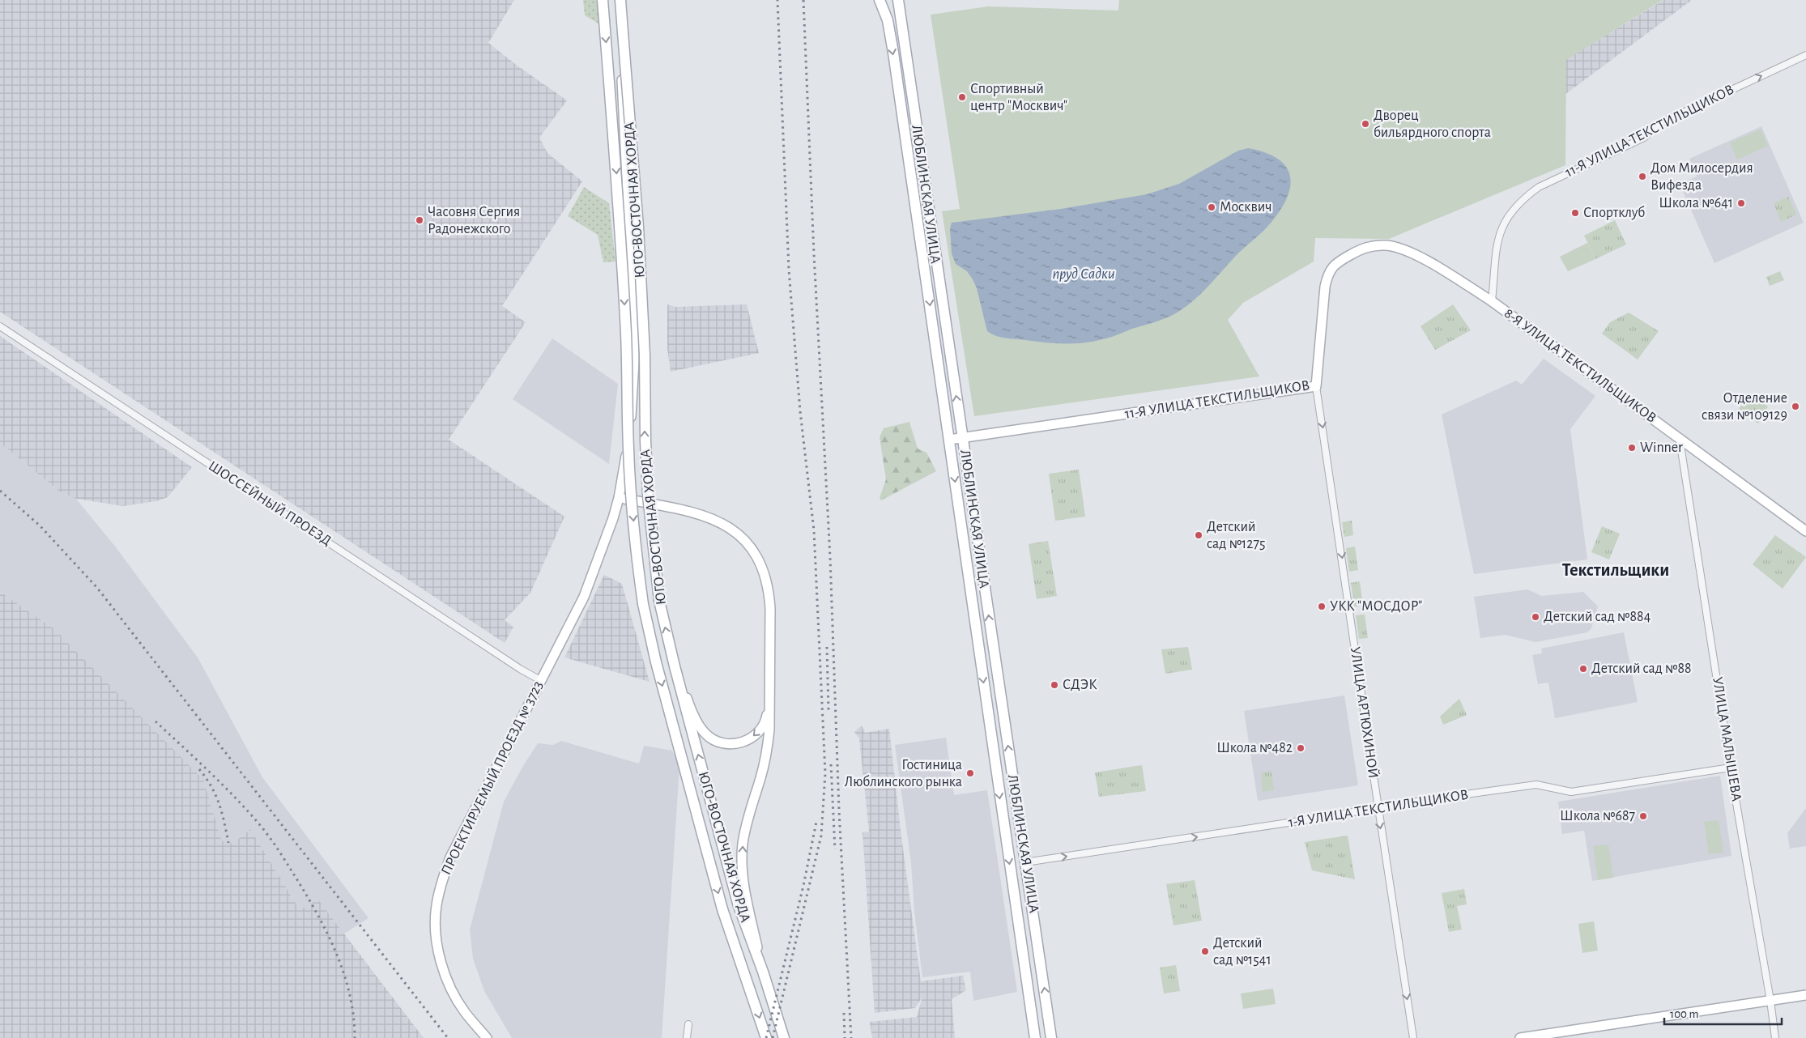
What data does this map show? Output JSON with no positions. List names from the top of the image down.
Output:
{
  "streets": {
    "main road": [
      "11-Я УЛИЦА ТЕКСТИЛЬЩИКОВ",
      "ЛЮБЛИНСКАЯ УЛИЦА",
      "ЮГО-ВОСТОЧНАЯ ХОРДА",
      "8-Я УЛИЦА ТЕКСТИЛЬЩИКОВ",
      "ПРОЕКТИРУЕМЫЙ ПРОЕЗД № 3723"
    ],
    "street": [
      "ШОССЕЙНЫЙ ПРОЕЗД",
      "УЛИЦА АРТЮХИНОЙ",
      "УЛИЦА МАЛЫШЕВА",
      "1-Я УЛИЦА ТЕКСТИЛЬЩИКОВ"
    ]
  },
  "crossings": [
    ["11-Я УЛИЦА ТЕКСТИЛЬЩИКОВ", "ЛЮБЛИНСКАЯ УЛИЦА"],
    ["11-Я УЛИЦА ТЕКСТИЛЬЩИКОВ", "8-Я УЛИЦА ТЕКСТИЛЬЩИКОВ"],
    ["11-Я УЛИЦА ТЕКСТИЛЬЩИКОВ", "УЛИЦА АРТЮХИНОЙ"],
    ["ЛЮБЛИНСКАЯ УЛИЦА", "1-Я УЛИЦА ТЕКСТИЛЬЩИКОВ"],
    ["8-Я УЛИЦА ТЕКСТИЛЬЩИКОВ", "УЛИЦА МАЛЫШЕВА"],
    ["ШОССЕЙНЫЙ ПРОЕЗД", "ПРОЕКТИРУЕМЫЙ ПРОЕЗД № 3723"],
    ["УЛИЦА АРТЮХИНОЙ", "1-Я УЛИЦА ТЕКСТИЛЬЩИКОВ"],
    ["УЛИЦА МАЛЫШЕВА", "1-Я УЛИЦА ТЕКСТИЛЬЩИКОВ"]
  ],
  "one_way": ["11-Я УЛИЦА ТЕКСТИЛЬЩИКОВ", "УЛИЦА АРТЮХИНОЙ", "1-Я УЛИЦА ТЕКСТИЛЬЩИКОВ"],
  "districts": ["Текстильщики"],
  "water": ["пруд Садки"],
  "places": [
    "Спортивный центр \"Москвич\"",
    "Дворец бильярдного спорта",
    "Дом Милосердия Вифезда",
    "Школа №641",
    "Москвич",
    "Спортклуб",
    "Часовня Сергия Радонежского",
    "Отделение связи №109129",
    "Winner",
    "Детский сад №1275",
    "УКК \"МОСДОР\"",
    "Детский сад №884",
    "Детский сад №88",
    "СДЭК",
    "Школа №482",
    "Гостиница Люблинского рынка",
    "Школа №687",
    "Детский сад №1541"
  ],
  "scale_bar": "100 m"
}
